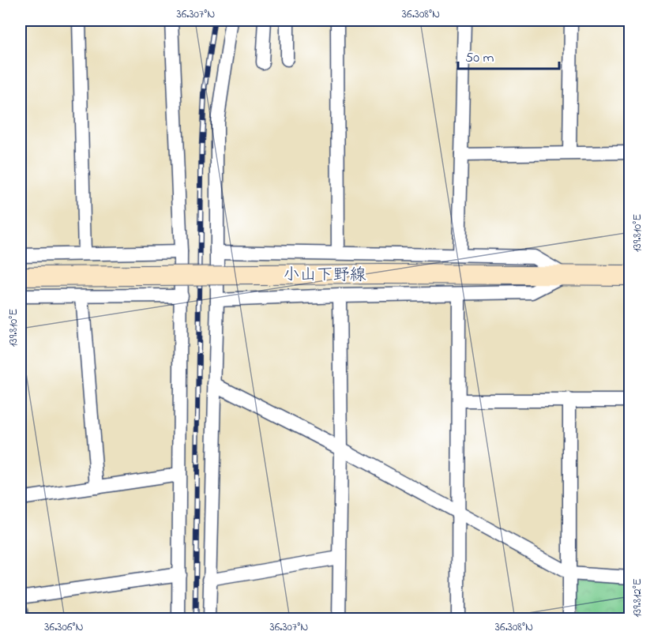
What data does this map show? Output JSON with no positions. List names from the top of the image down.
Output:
{
  "streets": {
    "main road": ["小山下野線"]
  },
  "scale_bar": "50 m",
  "coordinates": [
    "36.307°N",
    "36.308°N",
    "139.810°E",
    "139.812°E",
    "36.306°N"
  ]
}
